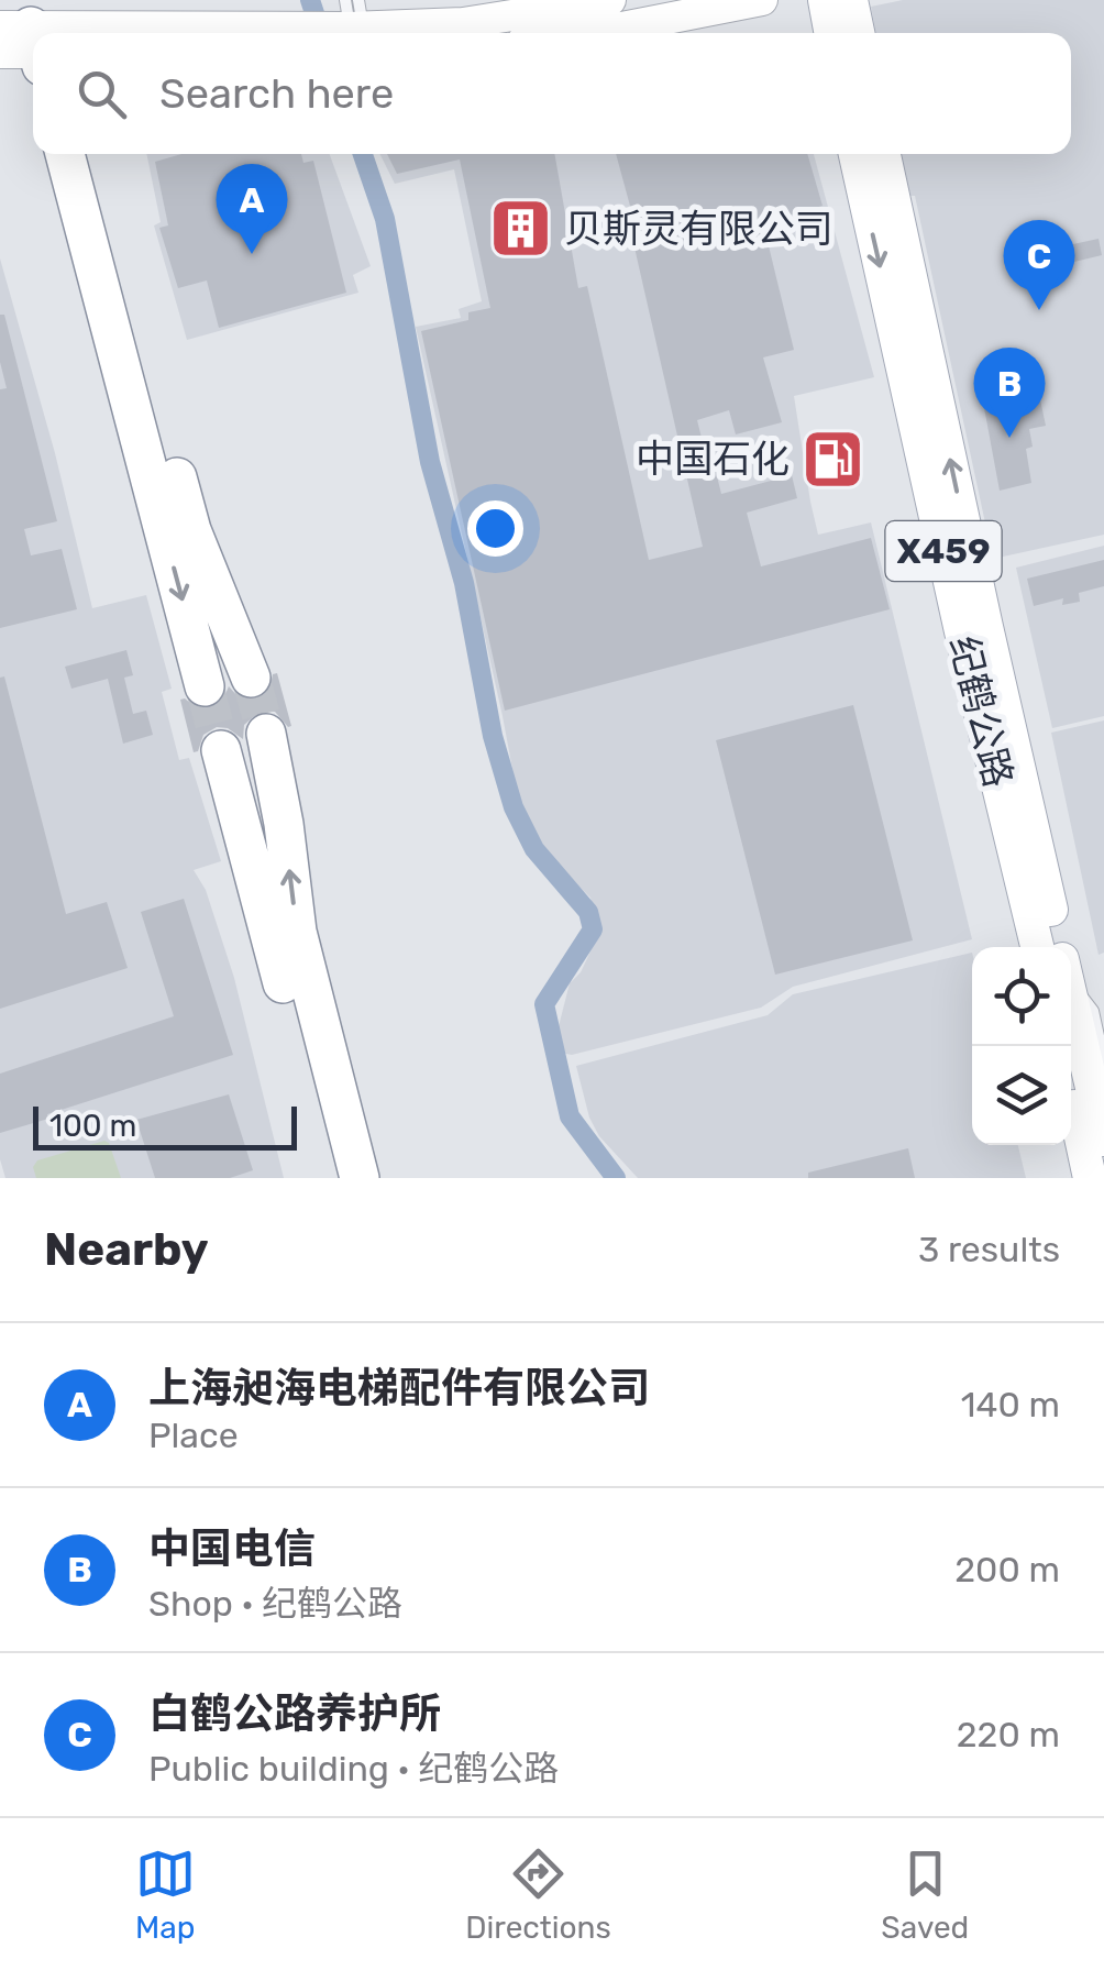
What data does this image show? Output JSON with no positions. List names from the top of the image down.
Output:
{
  "streets": {
    "main road": ["X459", "纪鹤公路"]
  },
  "places": {
    "building": ["贝斯灵有限公司"],
    "fuel station": ["中国石化"]
  },
  "scale_bar": "100 m",
  "page": {
    "search": "Search here",
    "pins": ["A", "C", "B"],
    "scale": "100 m",
    "heading": ["Nearby", "3 results"],
    "list": [
      {
        "mark": "A",
        "name": "上海昶海电梯配件有限公司",
        "note": "Place",
        "value": "140 m"
      },
      {
        "mark": "B",
        "name": "中国电信",
        "note": "Shop · 纪鹤公路",
        "value": "200 m"
      },
      {
        "mark": "C",
        "name": "白鹤公路养护所",
        "note": "Public building · 纪鹤公路",
        "value": "220 m"
      }
    ],
    "nav": ["Map", "Directions", "Saved"]
  }
}
